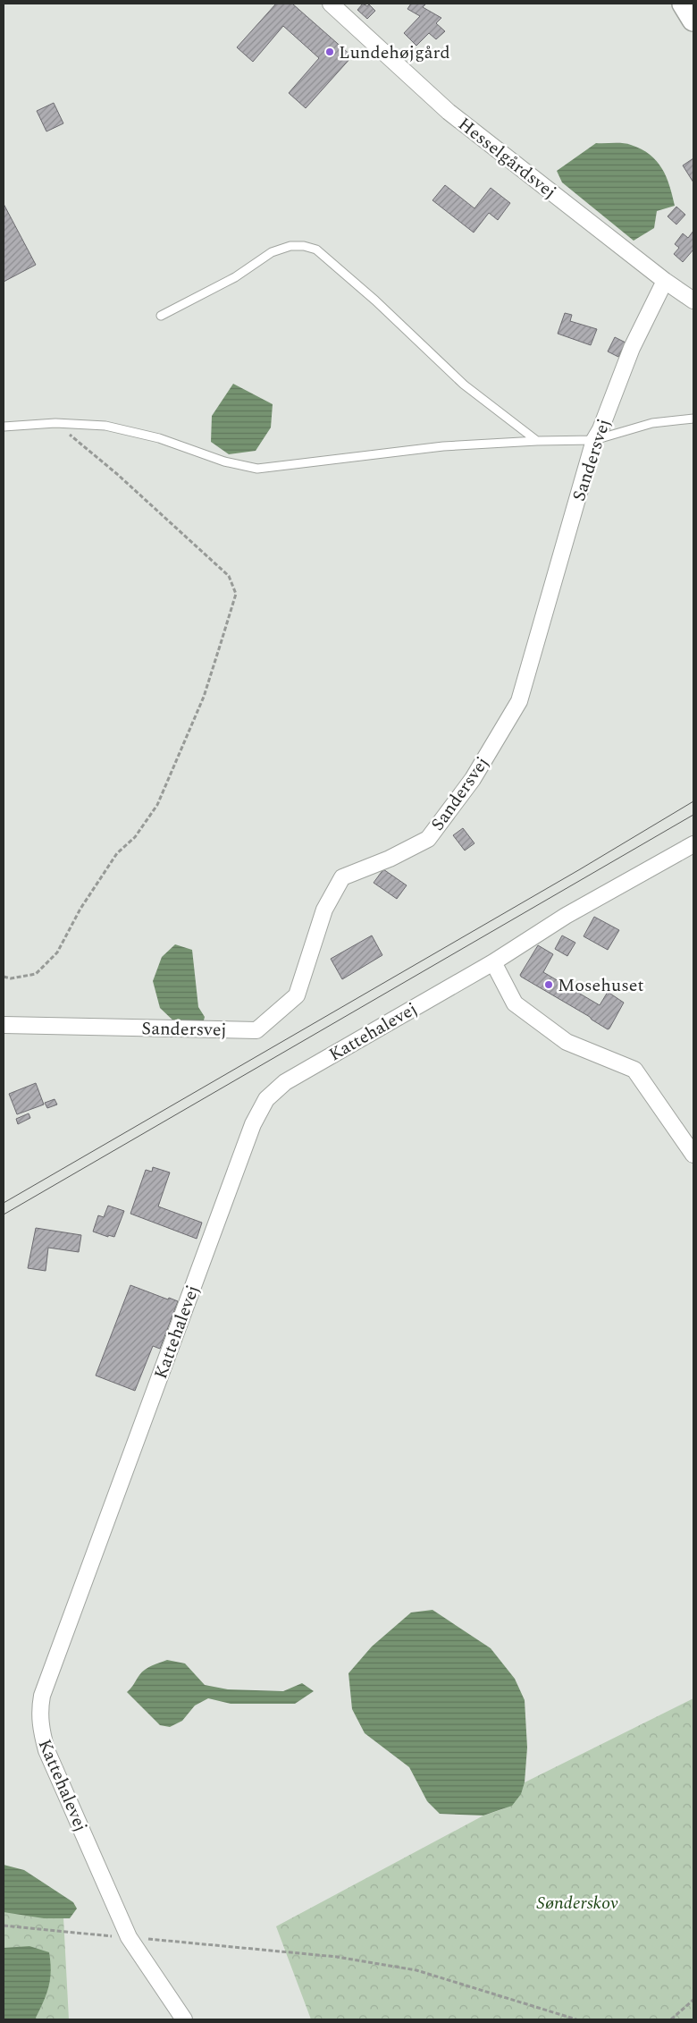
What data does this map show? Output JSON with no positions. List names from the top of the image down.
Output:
{
  "streets": {
    "street": ["Hesselgårdsvej", "Sandersvej", "Kattehalevej"]
  },
  "crossings": [
    ["Hesselgårdsvej", "Sandersvej"]
  ],
  "parks": ["Sønderskov"],
  "places": ["Lundehøjgård", "Mosehuset"]
}
